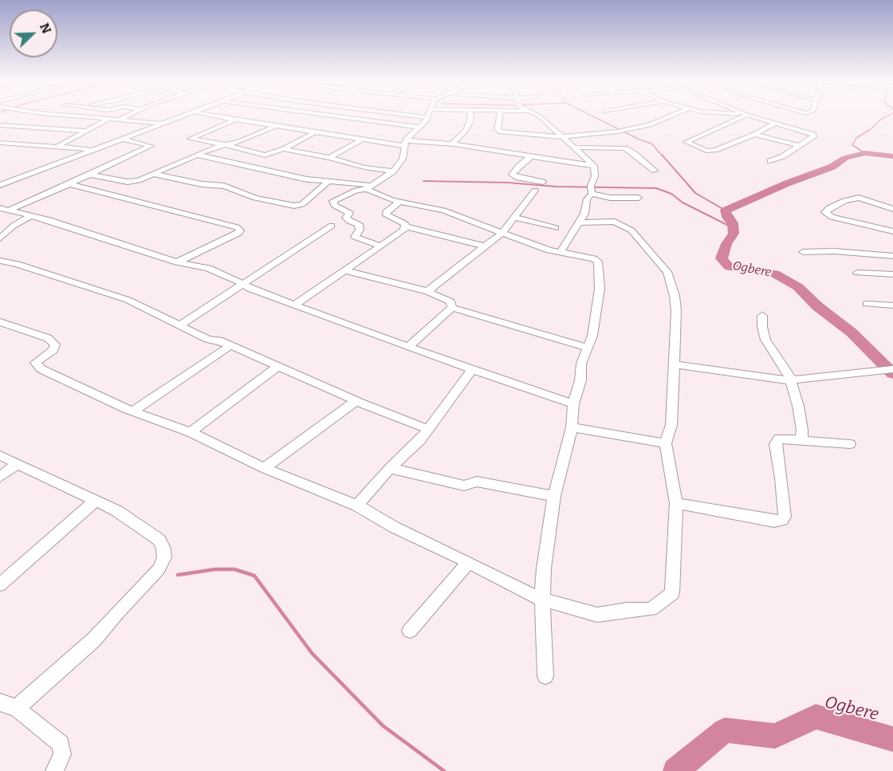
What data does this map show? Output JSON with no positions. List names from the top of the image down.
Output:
{
  "water": ["Ogbere"],
  "north": "top right"
}
